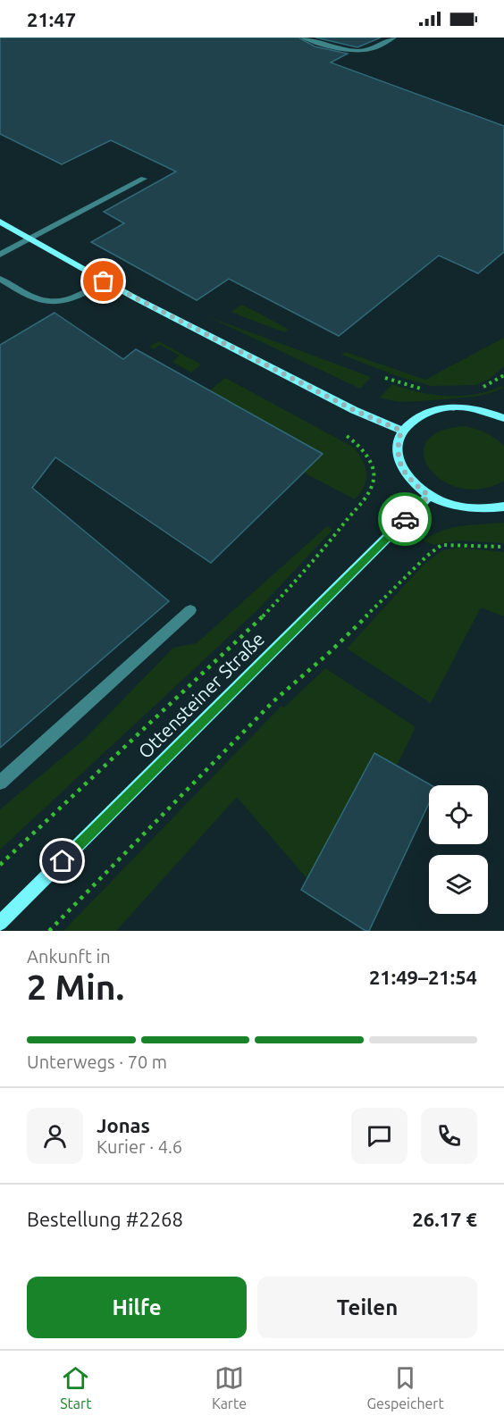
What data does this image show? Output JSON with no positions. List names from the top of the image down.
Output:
{
  "streets": {
    "street": ["Ottensteiner Straße"]
  },
  "page": {
    "status": "21:47",
    "heading": ["2 Min.", "Ankunft in", "21:49–21:54"],
    "panel": [
      "Jonas",
      "Kurier · 4.6",
      "Bestellung #2268",
      "26.17 €"
    ],
    "bar": "Unterwegs · 70 m",
    "buttons": ["Hilfe", "Teilen"],
    "tabs": ["Start", "Karte", "Gespeichert"]
  }
}
